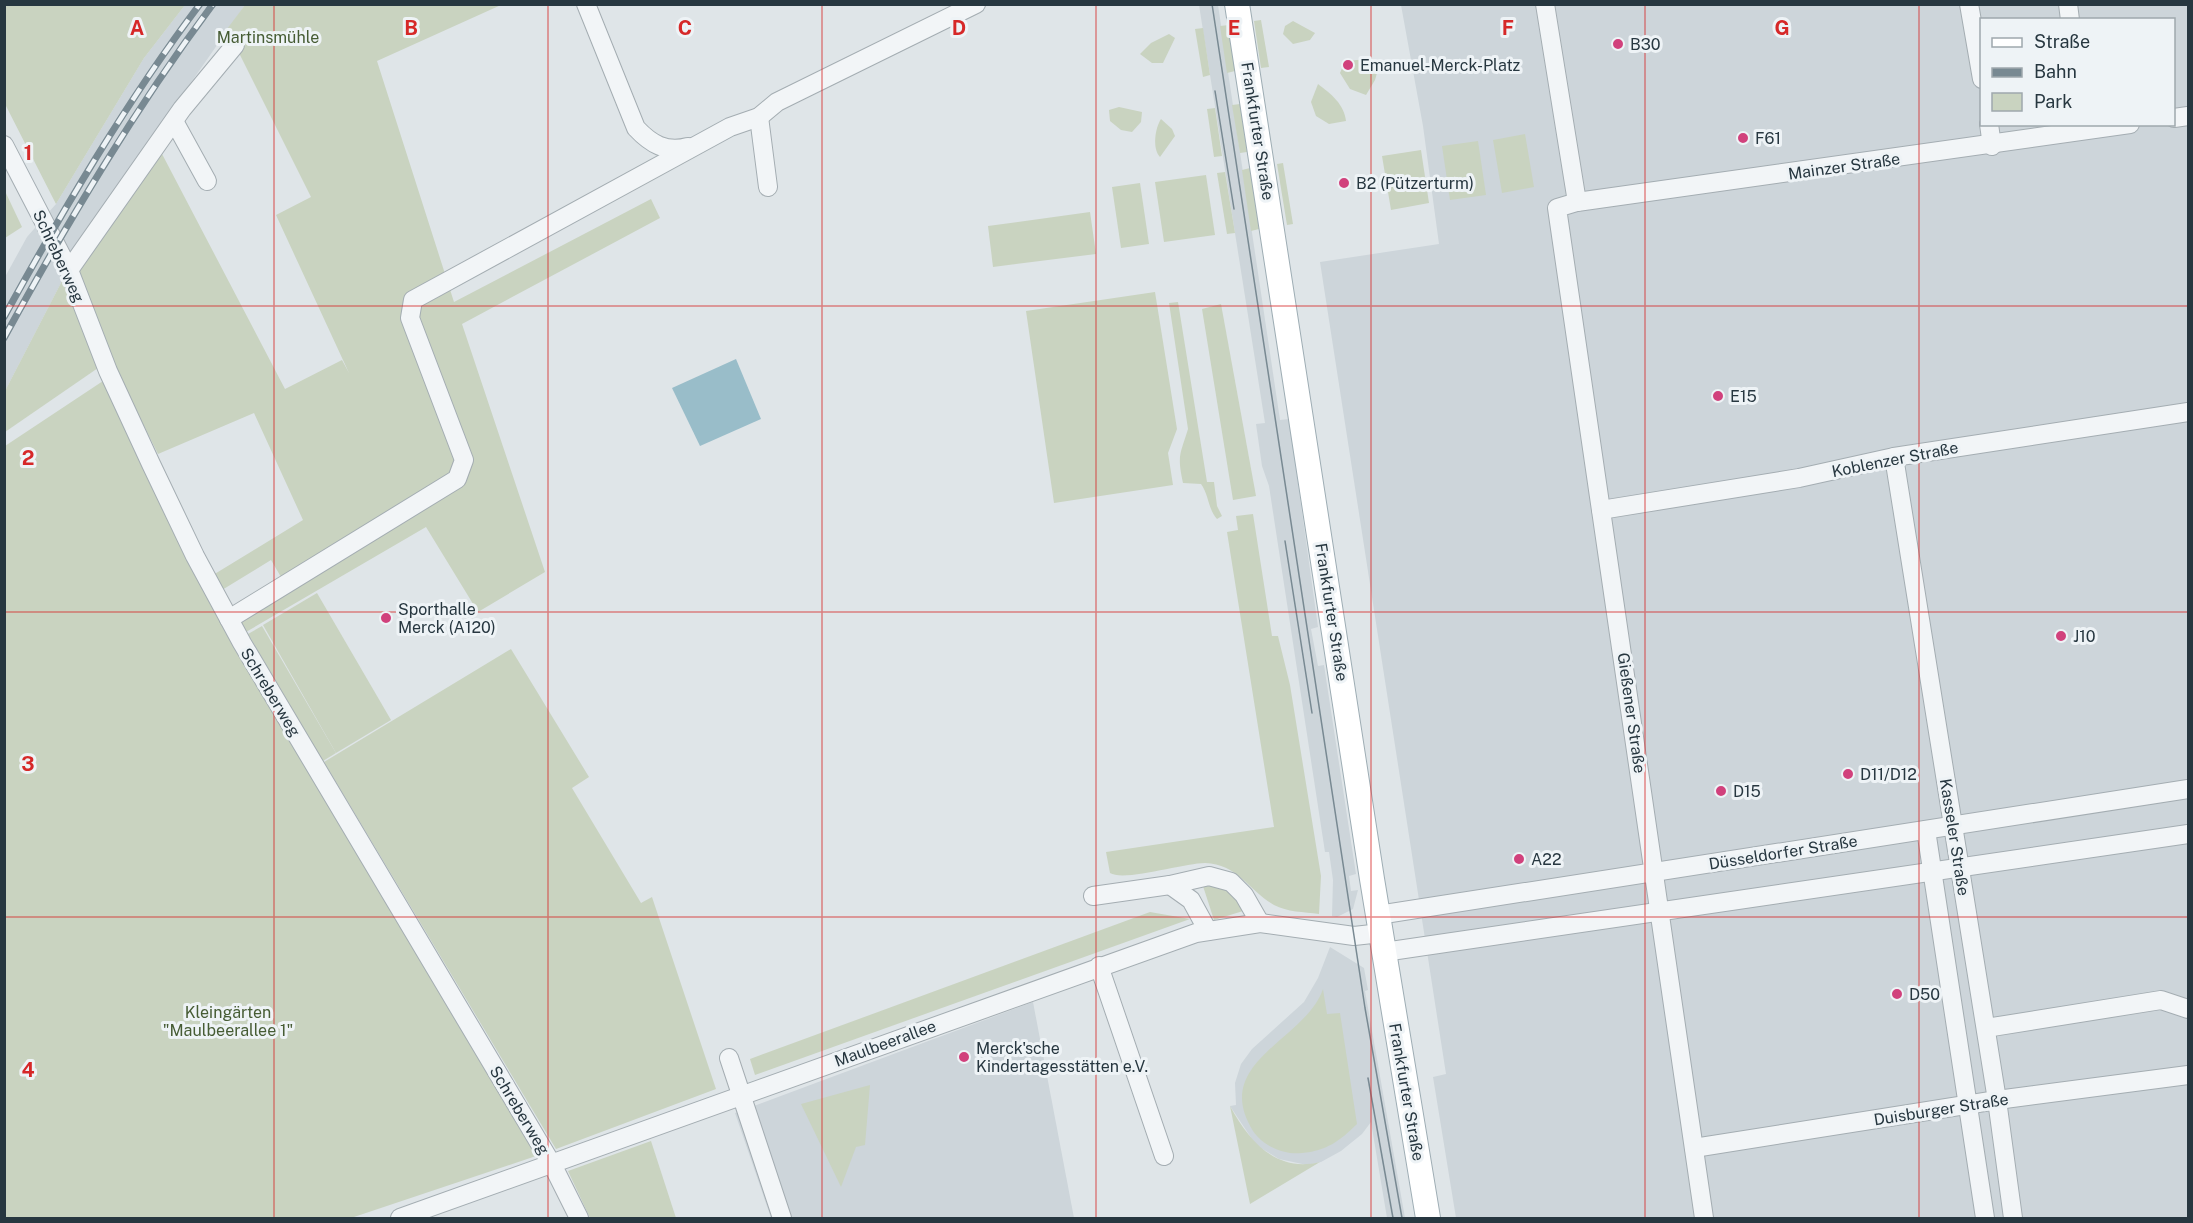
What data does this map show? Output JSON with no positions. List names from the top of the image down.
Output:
{
  "streets": {
    "main road": ["Frankfurter Straße"],
    "street": [
      "Mainzer Straße",
      "Schreberweg",
      "Koblenzer Straße",
      "Gießener Straße",
      "Kasseler Straße",
      "Düsseldorfer Straße",
      "Maulbeerallee",
      "Duisburger Straße"
    ]
  },
  "crossings": [
    ["Frankfurter Straße", "Düsseldorfer Straße"],
    ["Frankfurter Straße", "Maulbeerallee"],
    ["Mainzer Straße", "Gießener Straße"],
    ["Schreberweg", "Maulbeerallee"],
    ["Koblenzer Straße", "Gießener Straße"],
    ["Koblenzer Straße", "Kasseler Straße"],
    ["Gießener Straße", "Düsseldorfer Straße"],
    ["Gießener Straße", "Duisburger Straße"],
    ["Kasseler Straße", "Düsseldorfer Straße"],
    ["Kasseler Straße", "Duisburger Straße"],
    ["Düsseldorfer Straße", "Maulbeerallee"]
  ],
  "parks": ["Martinsmühle", "Kleingärten \"Maulbeerallee 1\""],
  "places": [
    "B30",
    "Emanuel-Merck-Platz",
    "F61",
    "B2 (Pützerturm)",
    "E15",
    "Sporthalle Merck (A120)",
    "J10",
    "D11/D12",
    "D15",
    "A22",
    "D50",
    "Merck'sche Kindertagesstätten e.V."
  ],
  "legend": ["Straße", "Bahn", "Park"],
  "grid": {
    "columns": [
      "A",
      "B",
      "C",
      "D",
      "E",
      "F",
      "G"
    ],
    "rows": [
      "1",
      "2",
      "3",
      "4"
    ]
  }
}
